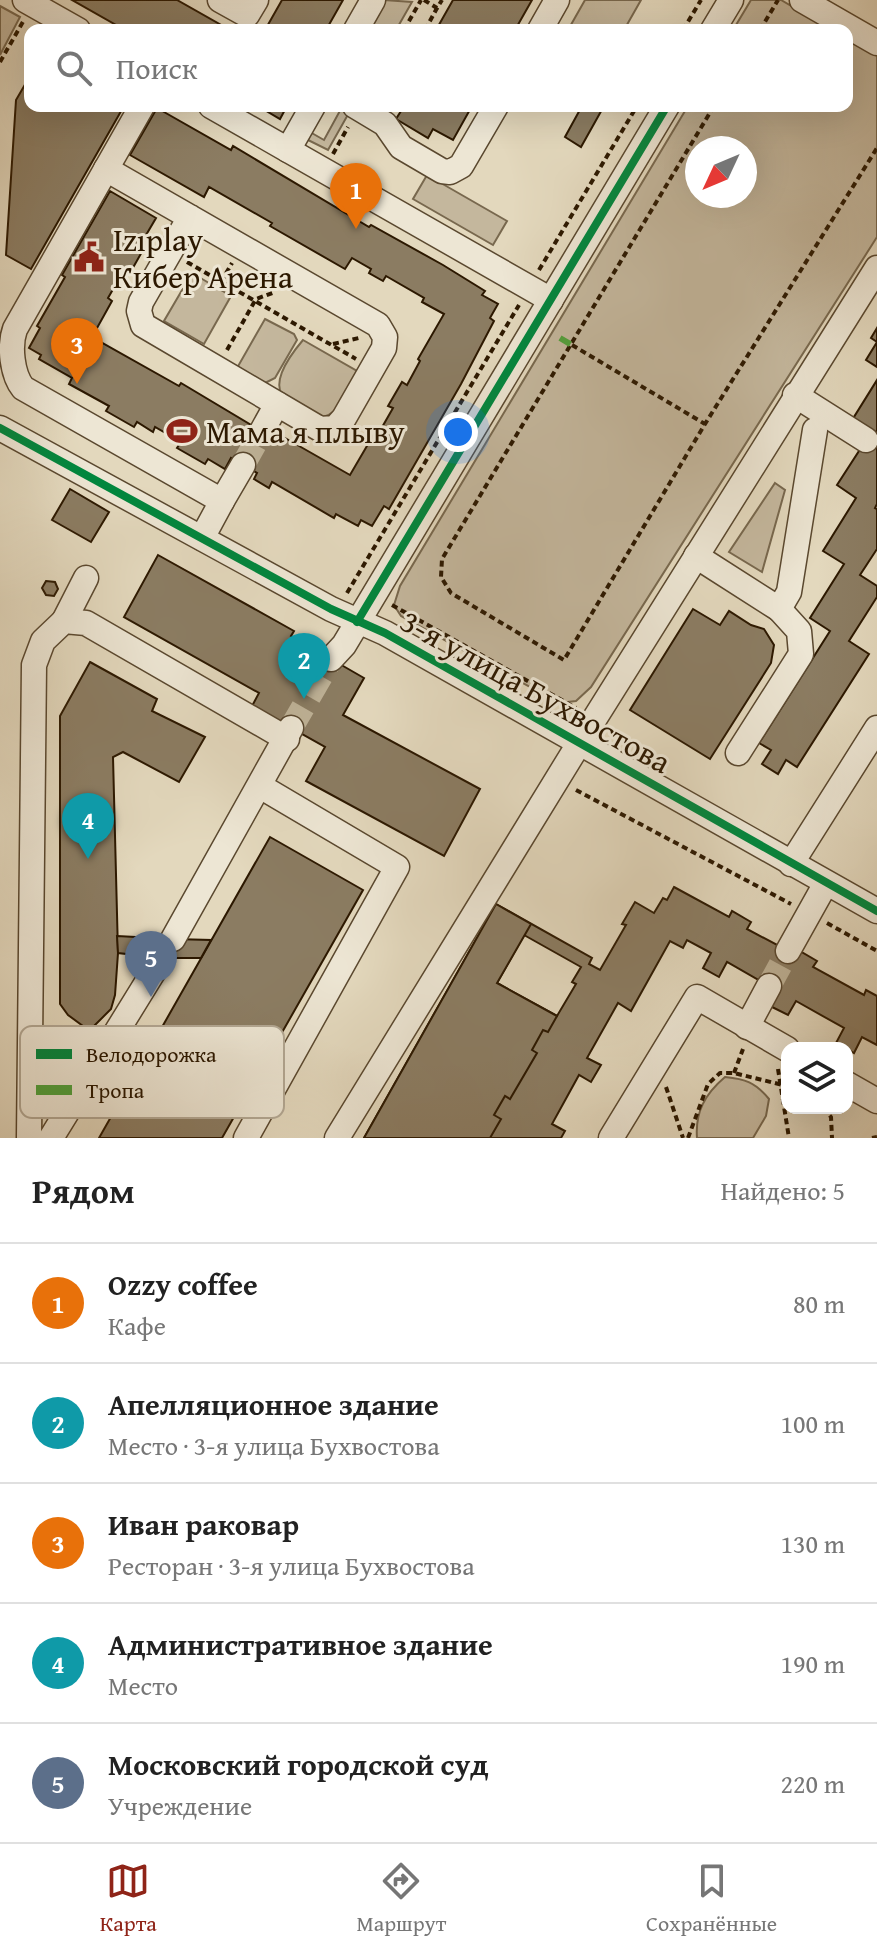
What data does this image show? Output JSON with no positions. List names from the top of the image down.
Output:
{
  "streets": {
    "street": ["3-я улица Бухвостова"]
  },
  "places": {
    "public building": ["Izıplay Кибер Арена"],
    "sports": ["Мама я плыву"]
  },
  "legend": ["Велодорожка", "Тропа"],
  "north": "bottom left",
  "page": {
    "search": "Поиск",
    "pins": [
      "1",
      "3",
      "2",
      "4",
      "5"
    ],
    "heading": ["Рядом", "Найдено: 5"],
    "list": [
      {
        "mark": "1",
        "name": "Ozzy coffee",
        "note": "Кафе",
        "value": "80 m"
      },
      {
        "mark": "2",
        "name": "Апелляционное здание",
        "note": "Место · 3-я улица Бухвостова",
        "value": "100 m"
      },
      {
        "mark": "3",
        "name": "Иван раковар",
        "note": "Ресторан · 3-я улица Бухвостова",
        "value": "130 m"
      },
      {
        "mark": "4",
        "name": "Административное здание",
        "note": "Место",
        "value": "190 m"
      },
      {
        "mark": "5",
        "name": "Московский городской суд",
        "note": "Учреждение",
        "value": "220 m"
      }
    ],
    "nav": ["Карта", "Маршрут", "Сохранённые"]
  }
}
